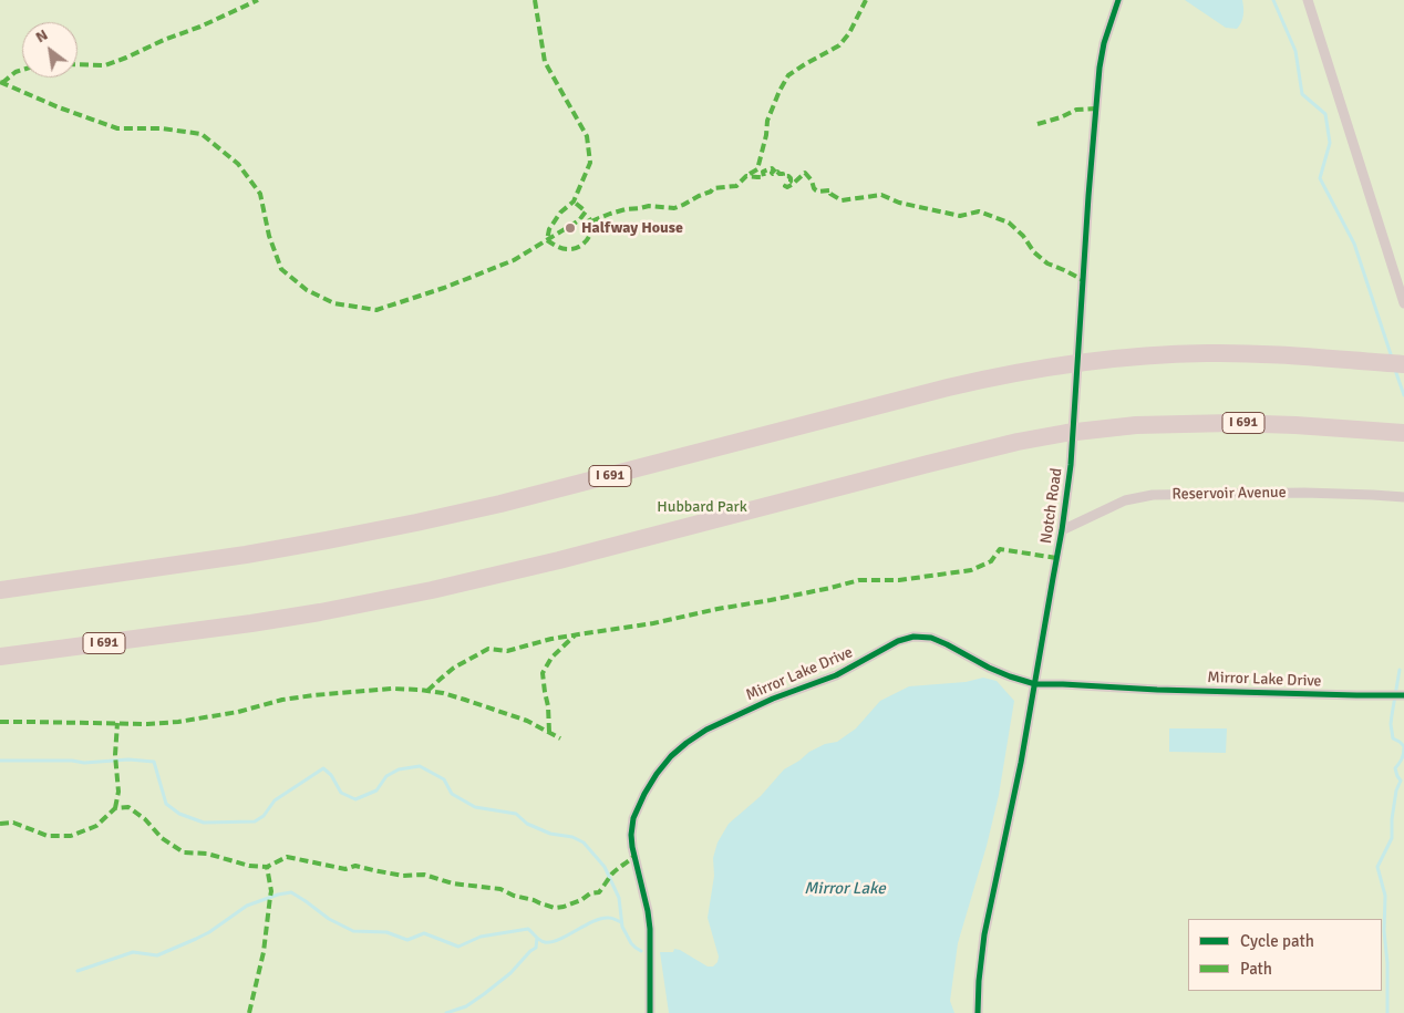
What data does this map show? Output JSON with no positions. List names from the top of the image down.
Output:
{
  "streets": {
    "highway": ["I 691"],
    "street": ["Reservoir Avenue", "Notch Road", "Mirror Lake Drive"]
  },
  "crossings": [
    ["Reservoir Avenue", "Notch Road"],
    ["Notch Road", "Mirror Lake Drive"]
  ],
  "water": ["Mirror Lake"],
  "parks": ["Hubbard Park"],
  "places": ["Halfway House"],
  "legend": ["Cycle path", "Path"],
  "north": "top left"
}
